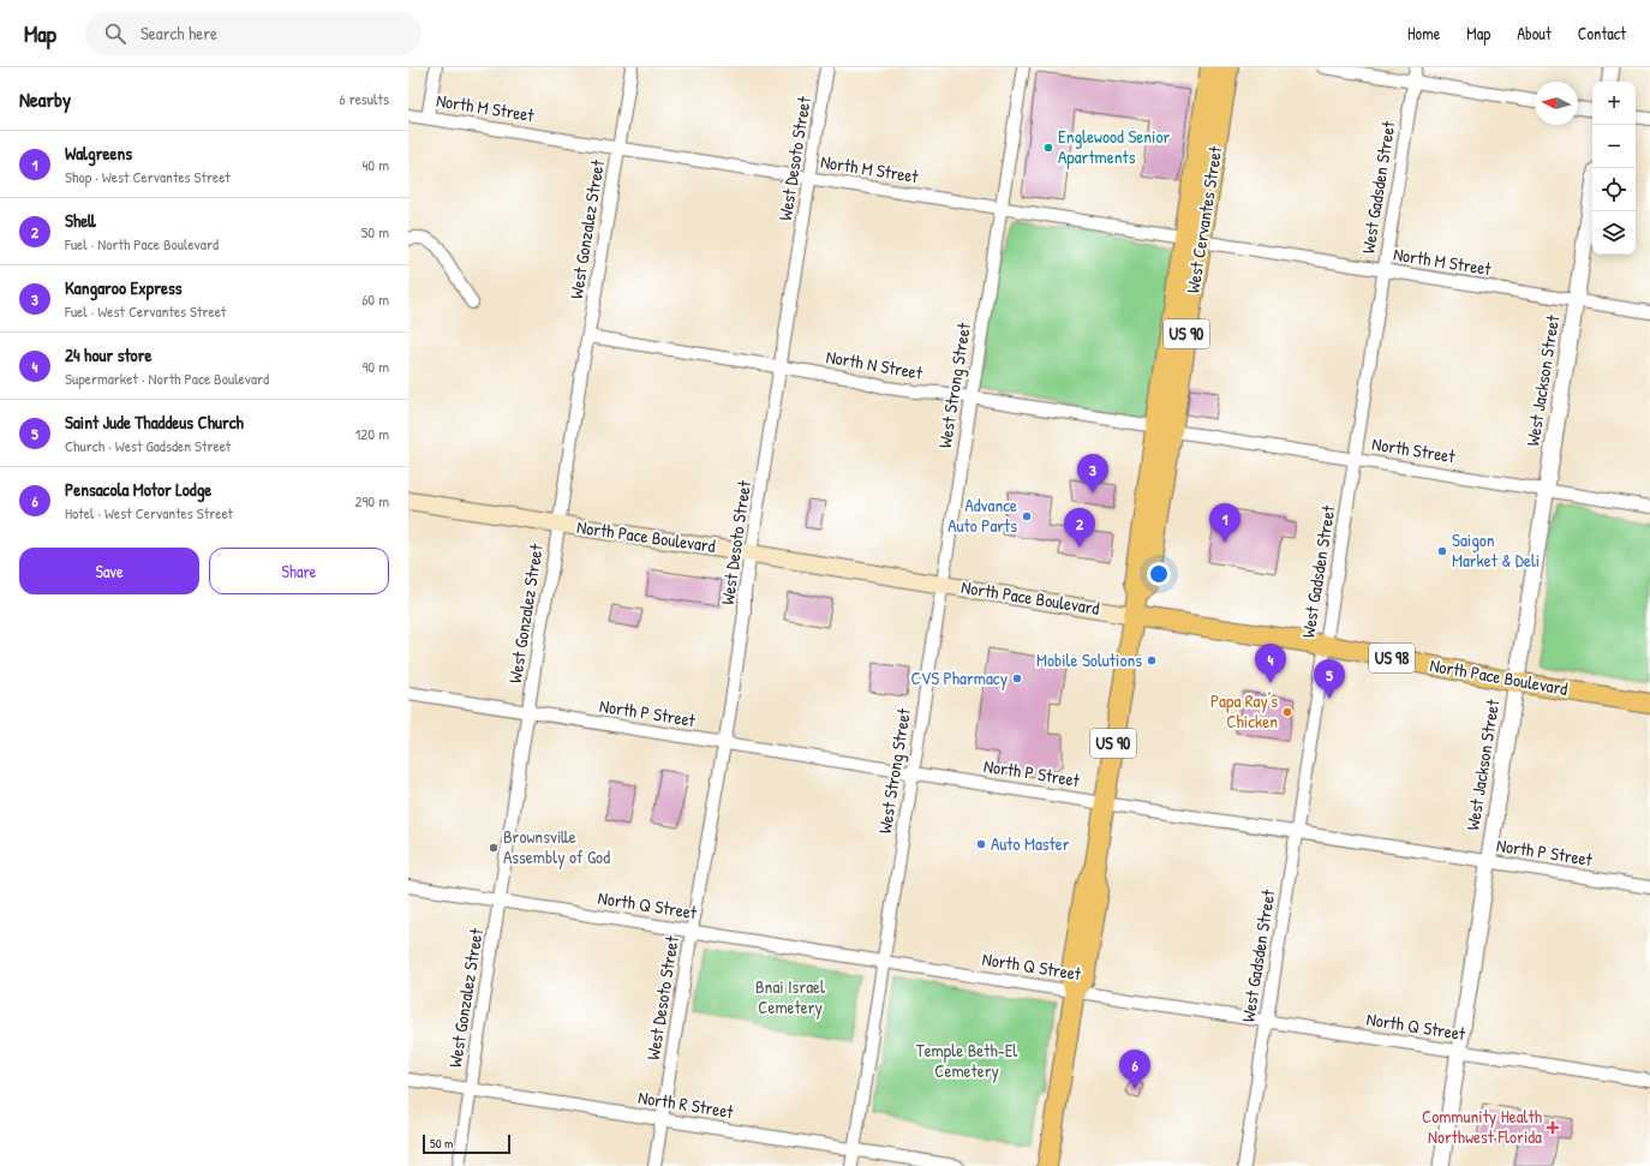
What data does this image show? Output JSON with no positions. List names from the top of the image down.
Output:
{
  "streets": {
    "main road": [
      "West Cervantes Street",
      "US 90",
      "North Pace Boulevard",
      "US 98"
    ],
    "street": [
      "North M Street",
      "West Desoto Street",
      "West Gadsden Street",
      "West Gonzalez Street",
      "North N Street",
      "West Jackson Street",
      "West Strong Street",
      "North Street",
      "North P Street",
      "North Q Street",
      "North R Street"
    ]
  },
  "crossings": [
    ["North M Street", "West Desoto Street"],
    ["North M Street", "West Gadsden Street"],
    ["North M Street", "West Cervantes Street"],
    ["North M Street", "West Gonzalez Street"],
    ["North M Street", "West Jackson Street"],
    ["North M Street", "West Strong Street"],
    ["West Desoto Street", "North N Street"],
    ["West Desoto Street", "North Pace Boulevard"],
    ["West Desoto Street", "North P Street"],
    ["West Desoto Street", "North Q Street"],
    ["West Desoto Street", "North R Street"],
    ["West Gadsden Street", "North Street"],
    ["West Gadsden Street", "North Pace Boulevard"],
    ["West Gadsden Street", "North P Street"],
    ["West Gadsden Street", "North Q Street"],
    ["West Cervantes Street", "North N Street"],
    ["West Cervantes Street", "North Street"],
    ["West Cervantes Street", "North Pace Boulevard"],
    ["West Cervantes Street", "North P Street"],
    ["West Cervantes Street", "North Q Street"],
    ["West Gonzalez Street", "North N Street"],
    ["West Gonzalez Street", "North Pace Boulevard"],
    ["West Gonzalez Street", "North P Street"],
    ["West Gonzalez Street", "North Q Street"],
    ["West Gonzalez Street", "North R Street"],
    ["North N Street", "West Strong Street"],
    ["North N Street", "North Street"],
    ["West Jackson Street", "North Street"],
    ["West Jackson Street", "North Pace Boulevard"],
    ["West Jackson Street", "North P Street"],
    ["West Jackson Street", "North Q Street"],
    ["West Strong Street", "North Pace Boulevard"],
    ["West Strong Street", "North P Street"],
    ["West Strong Street", "North Q Street"],
    ["West Strong Street", "North R Street"]
  ],
  "parks": ["Bnai Israel Cemetery", "Temple Beth-El Cemetery"],
  "places": {
    "other": [
      "Englewood Senior Apartments",
      "Advance Auto Parts",
      "Saigon Market & Deli",
      "Mobile Solutions",
      "CVS Pharmacy",
      "Papa Ray's Chicken",
      "Auto Master",
      "Brownsville Assembly of God"
    ],
    "health": ["Community Health Northwest Florida"]
  },
  "scale_bar": "50 m",
  "north": "left",
  "page": {
    "header": "Map",
    "search": "Search here",
    "nav": [
      "Home",
      "Map",
      "About",
      "Contact"
    ],
    "heading": ["Nearby", "6 results"],
    "map_buttons": ["+", "−"],
    "list": [
      {
        "mark": "1",
        "name": "Walgreens",
        "note": "Shop · West Cervantes Street",
        "value": "40 m"
      },
      {
        "mark": "2",
        "name": "Shell",
        "note": "Fuel · North Pace Boulevard",
        "value": "50 m"
      },
      {
        "mark": "3",
        "name": "Kangaroo Express",
        "note": "Fuel · West Cervantes Street",
        "value": "60 m"
      },
      {
        "mark": "4",
        "name": "24 hour store",
        "note": "Supermarket · North Pace Boulevard",
        "value": "90 m"
      },
      {
        "mark": "5",
        "name": "Saint Jude Thaddeus Church",
        "note": "Church · West Gadsden Street",
        "value": "120 m"
      },
      {
        "mark": "6",
        "name": "Pensacola Motor Lodge",
        "note": "Hotel · West Cervantes Street",
        "value": "290 m"
      }
    ],
    "pins": [
      "3",
      "1",
      "2",
      "4",
      "5",
      "6"
    ],
    "buttons": ["Save", "Share"],
    "scale": "50 m"
  }
}
